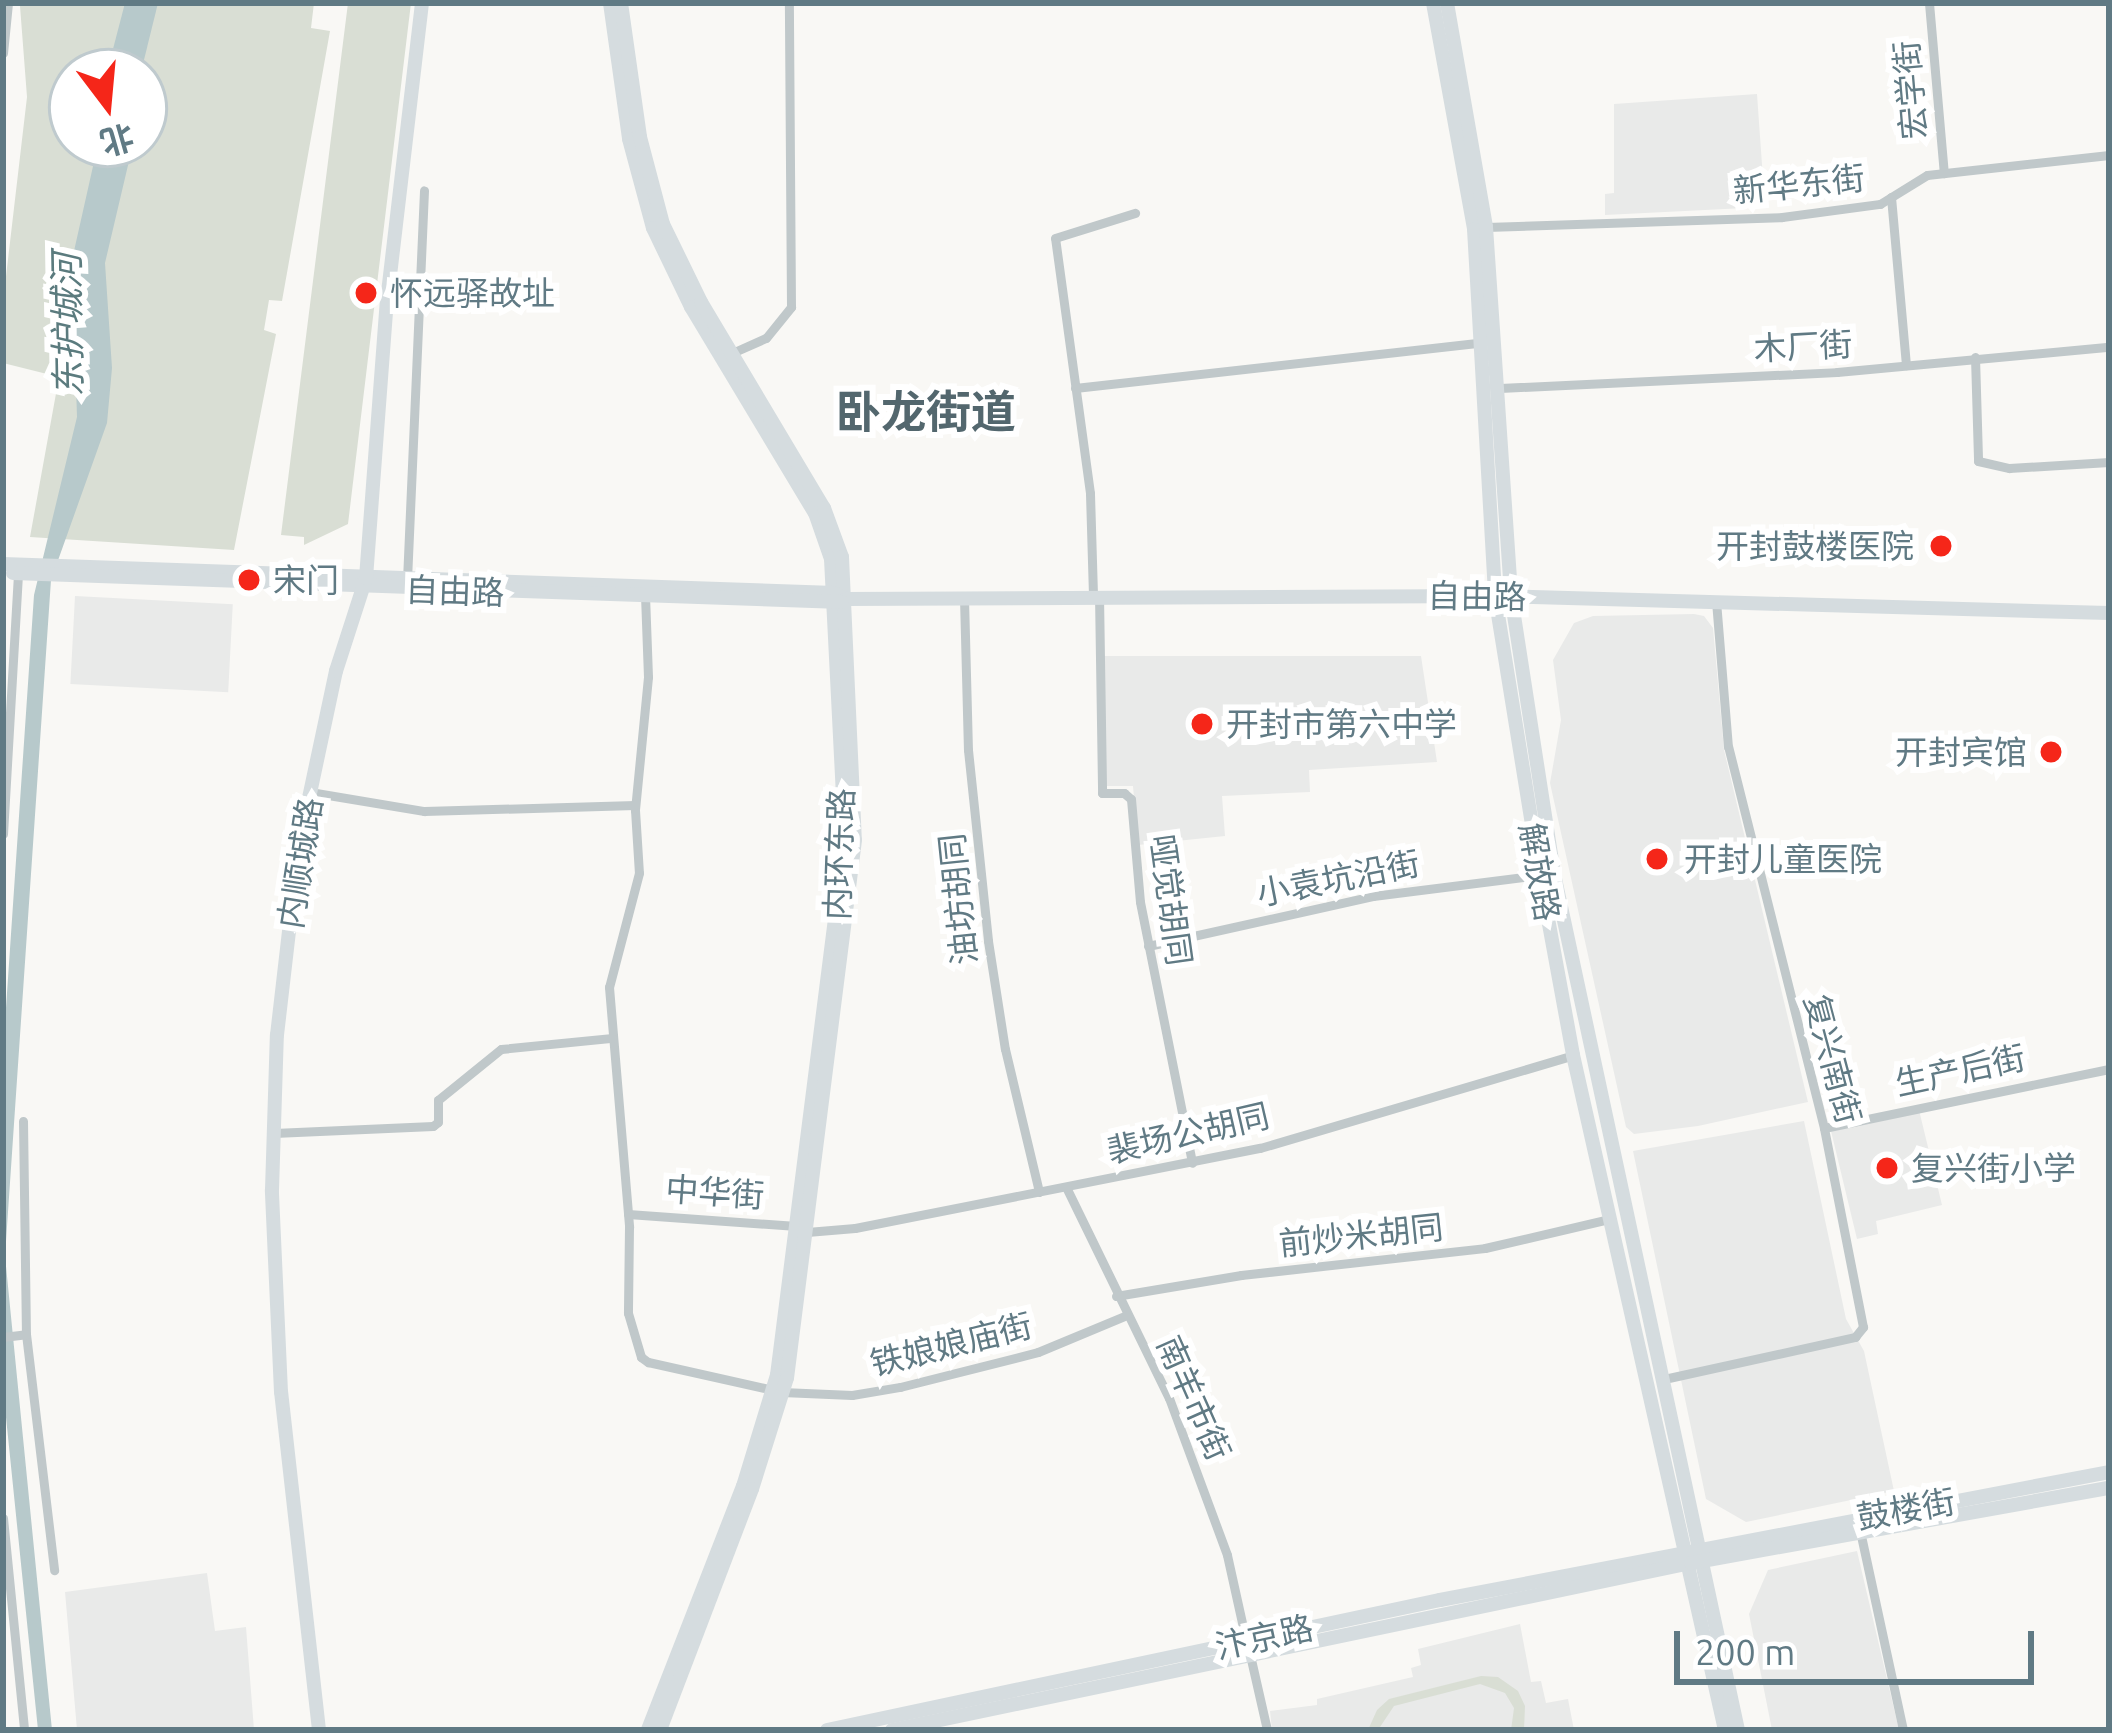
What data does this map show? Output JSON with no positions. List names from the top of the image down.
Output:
{
  "streets": {
    "street": [
      "宏学街",
      "新华东街",
      "木厂街",
      "自由路",
      "内环东路",
      "内顺城路",
      "解放路",
      "小袁坑沿街",
      "油坊胡同",
      "哑觉胡同",
      "复兴南街",
      "生产后街",
      "裴场公胡同",
      "中华街",
      "前炒米胡同",
      "铁娘娘庙街",
      "南羊市街",
      "鼓楼街",
      "汴京路"
    ]
  },
  "crossings": [
    ["宏学街", "新华东街"],
    ["新华东街", "解放路"],
    ["木厂街", "解放路"],
    ["自由路", "内环东路"],
    ["自由路", "内顺城路"],
    ["自由路", "解放路"],
    ["自由路", "油坊胡同"],
    ["自由路", "哑觉胡同"],
    ["自由路", "复兴南街"],
    ["内环东路", "裴场公胡同"],
    ["内环东路", "中华街"],
    ["内环东路", "铁娘娘庙街"],
    ["解放路", "小袁坑沿街"],
    ["解放路", "复兴南街"],
    ["解放路", "裴场公胡同"],
    ["解放路", "前炒米胡同"],
    ["解放路", "鼓楼街"],
    ["解放路", "汴京路"],
    ["小袁坑沿街", "哑觉胡同"],
    ["油坊胡同", "裴场公胡同"],
    ["哑觉胡同", "裴场公胡同"],
    ["复兴南街", "生产后街"],
    ["裴场公胡同", "中华街"],
    ["裴场公胡同", "南羊市街"],
    ["中华街", "铁娘娘庙街"],
    ["前炒米胡同", "南羊市街"],
    ["铁娘娘庙街", "南羊市街"],
    ["南羊市街", "汴京路"],
    ["鼓楼街", "汴京路"]
  ],
  "districts": ["卧龙街道"],
  "water": ["东护城河"],
  "places": [
    "怀远驿故址",
    "开封鼓楼医院",
    "宋门",
    "开封市第六中学",
    "开封宾馆",
    "开封儿童医院",
    "复兴街小学"
  ],
  "scale_bar": "200 m",
  "north": "bottom"
}
